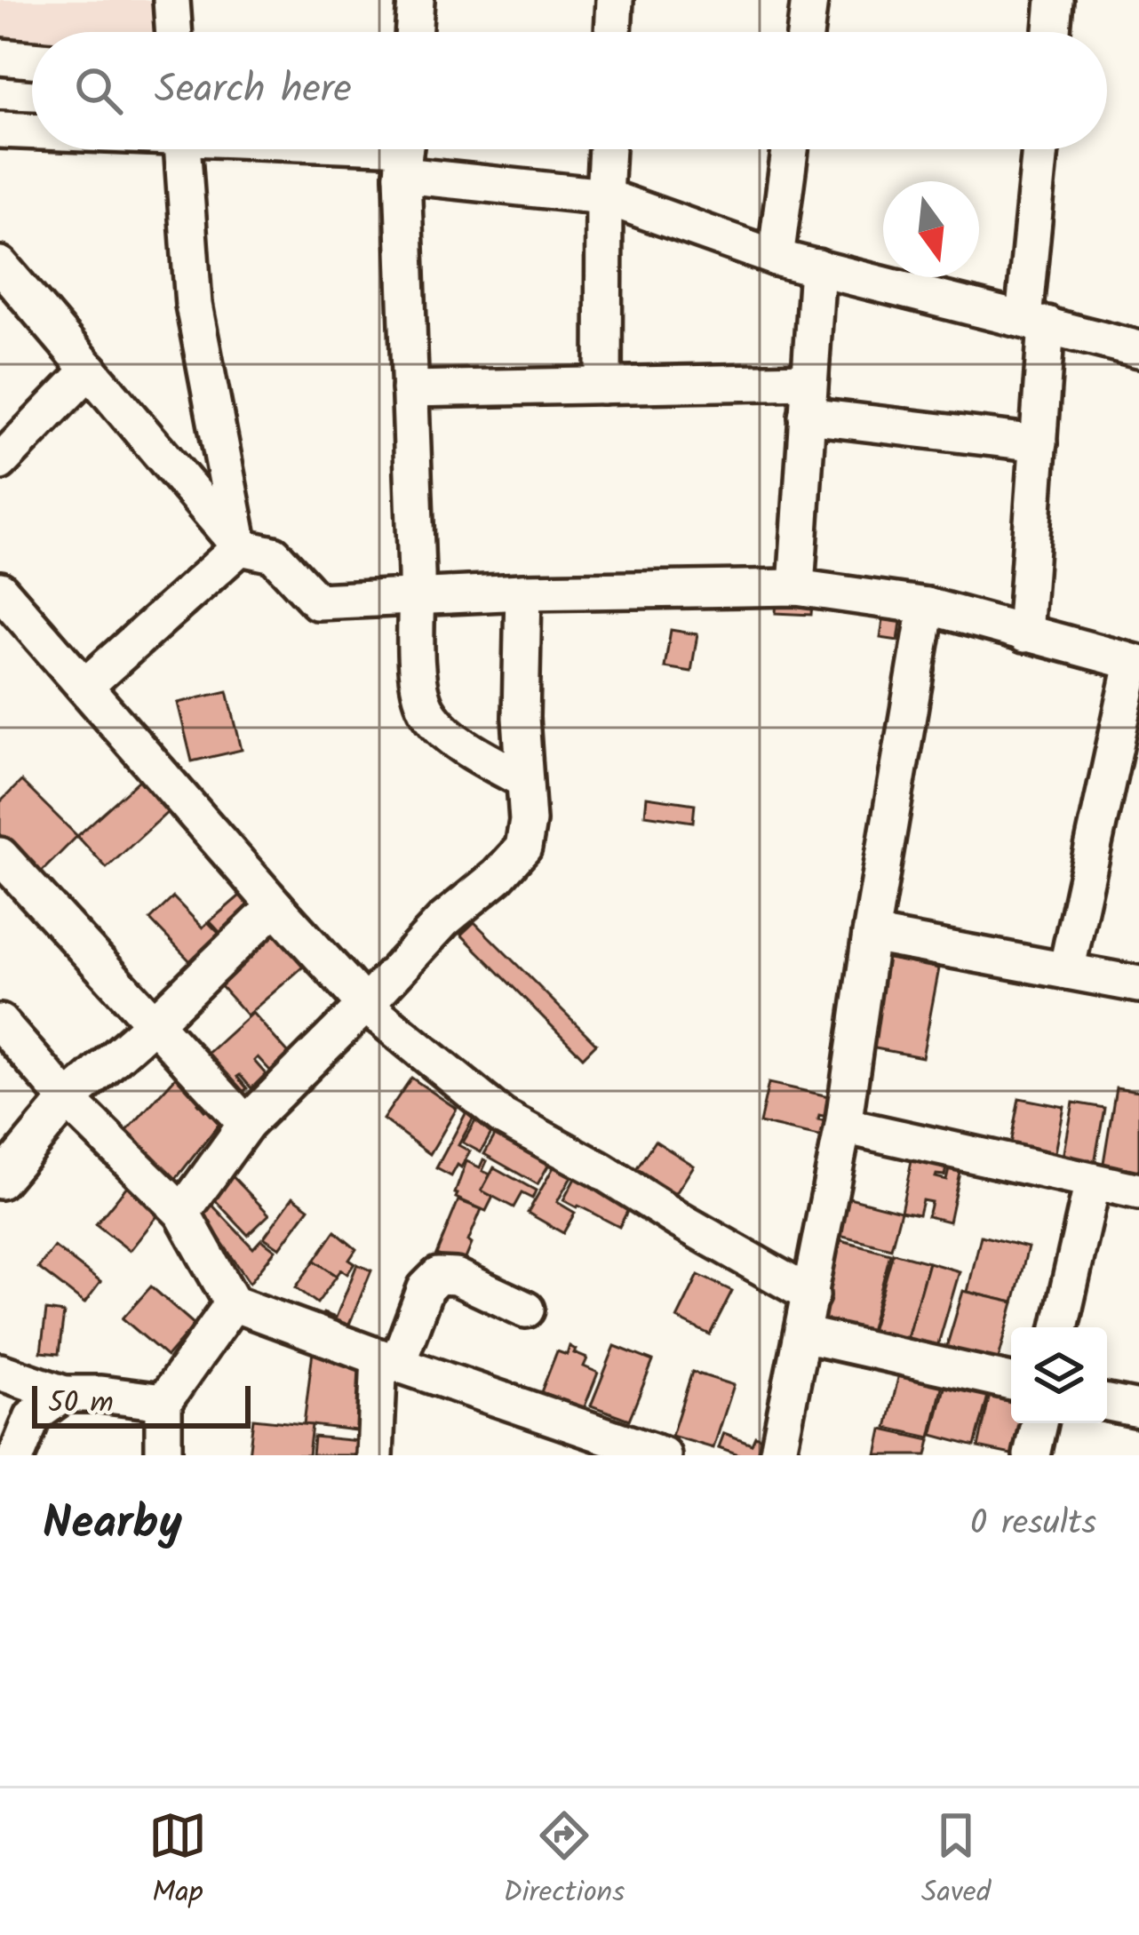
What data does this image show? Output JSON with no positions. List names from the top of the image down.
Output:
{
  "scale_bar": "50 m",
  "north": "bottom",
  "page": {
    "search": "Search here",
    "scale": "50 m",
    "heading": ["Nearby", "0 results"],
    "nav": ["Map", "Directions", "Saved"]
  }
}
